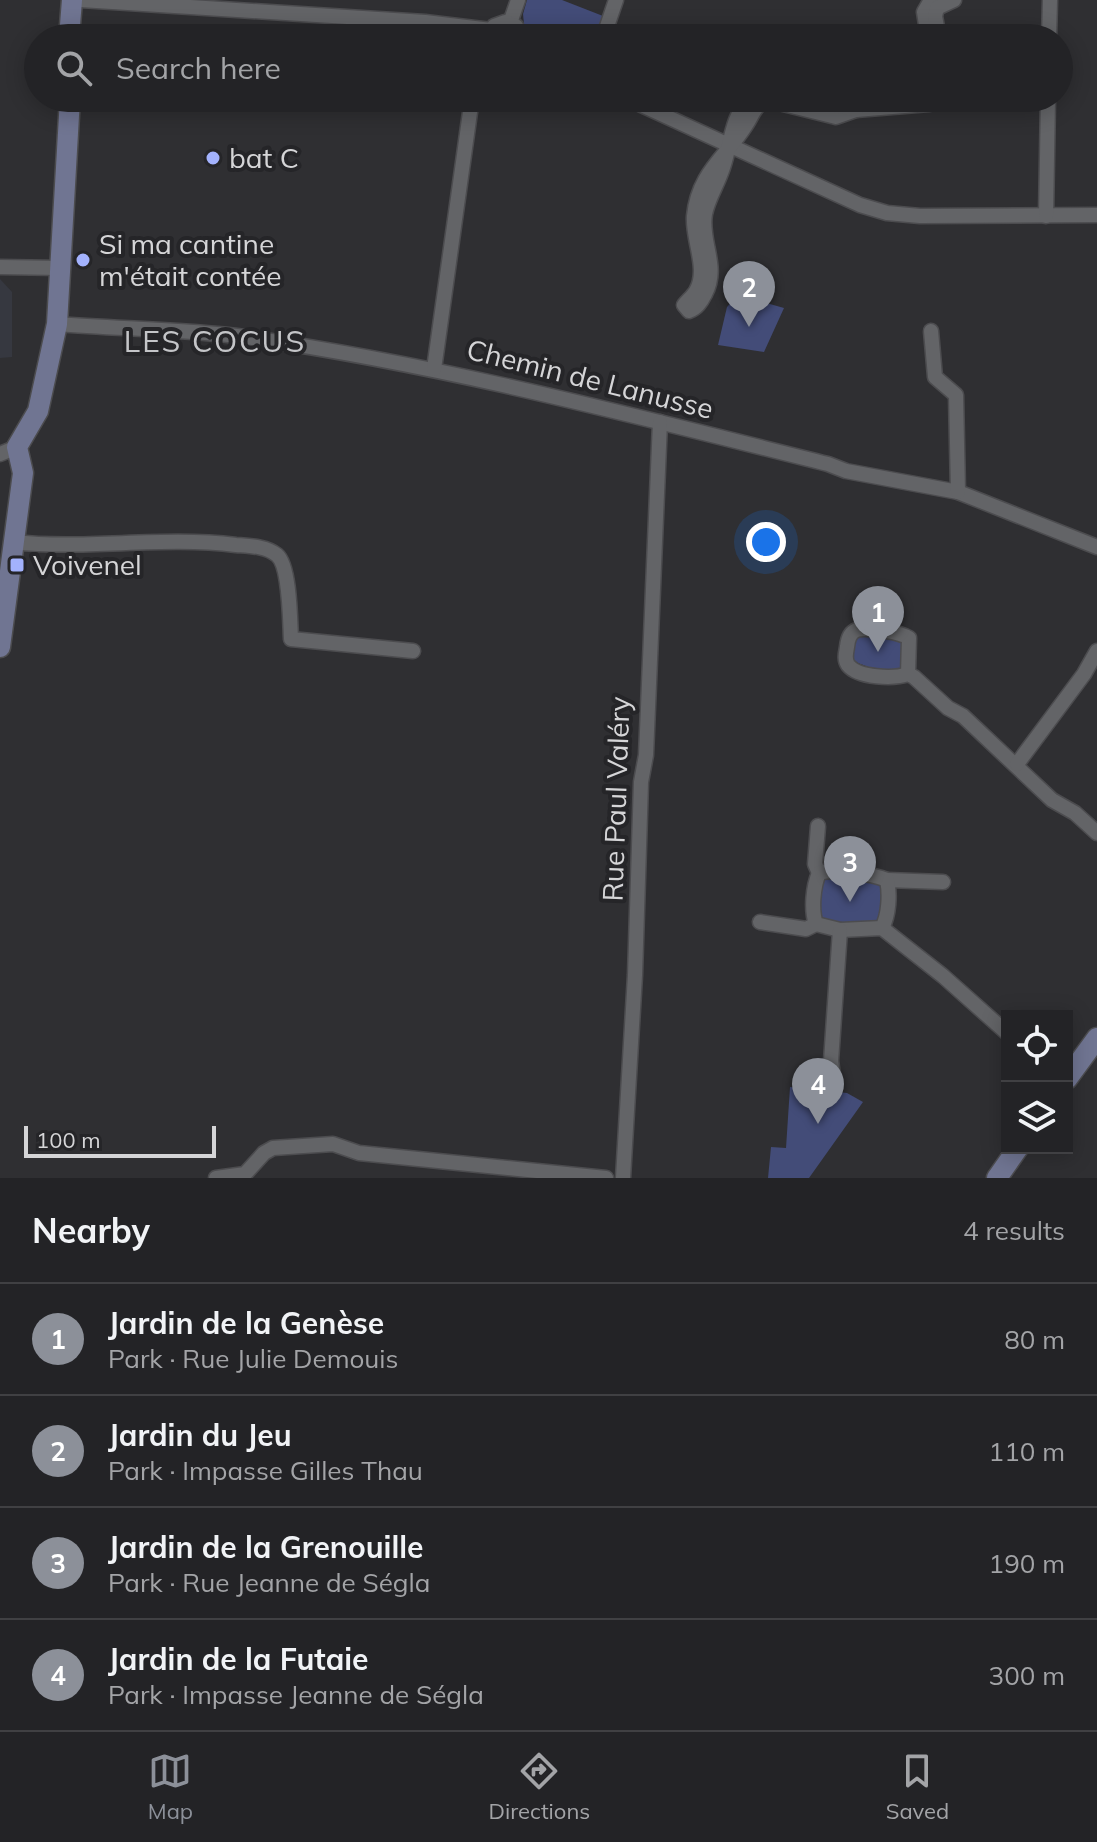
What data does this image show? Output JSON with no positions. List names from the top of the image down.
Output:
{
  "streets": {
    "street": ["Chemin de Lanusse", "Rue Paul Valéry"]
  },
  "crossings": [
    ["Chemin de Lanusse", "Rue Paul Valéry"]
  ],
  "districts": ["LES COCUS"],
  "places": {
    "other": ["bat C", "Si ma cantine m'était contée"],
    "transit": ["Voivenel"]
  },
  "scale_bar": "100 m",
  "page": {
    "search": "Search here",
    "pins": [
      "2",
      "1",
      "3",
      "4"
    ],
    "scale": "100 m",
    "heading": ["Nearby", "4 results"],
    "list": [
      {
        "mark": "1",
        "name": "Jardin de la Genèse",
        "note": "Park · Rue Julie Demouis",
        "value": "80 m"
      },
      {
        "mark": "2",
        "name": "Jardin du Jeu",
        "note": "Park · Impasse Gilles Thau",
        "value": "110 m"
      },
      {
        "mark": "3",
        "name": "Jardin de la Grenouille",
        "note": "Park · Rue Jeanne de Ségla",
        "value": "190 m"
      },
      {
        "mark": "4",
        "name": "Jardin de la Futaie",
        "note": "Park · Impasse Jeanne de Ségla",
        "value": "300 m"
      }
    ],
    "nav": ["Map", "Directions", "Saved"]
  }
}
